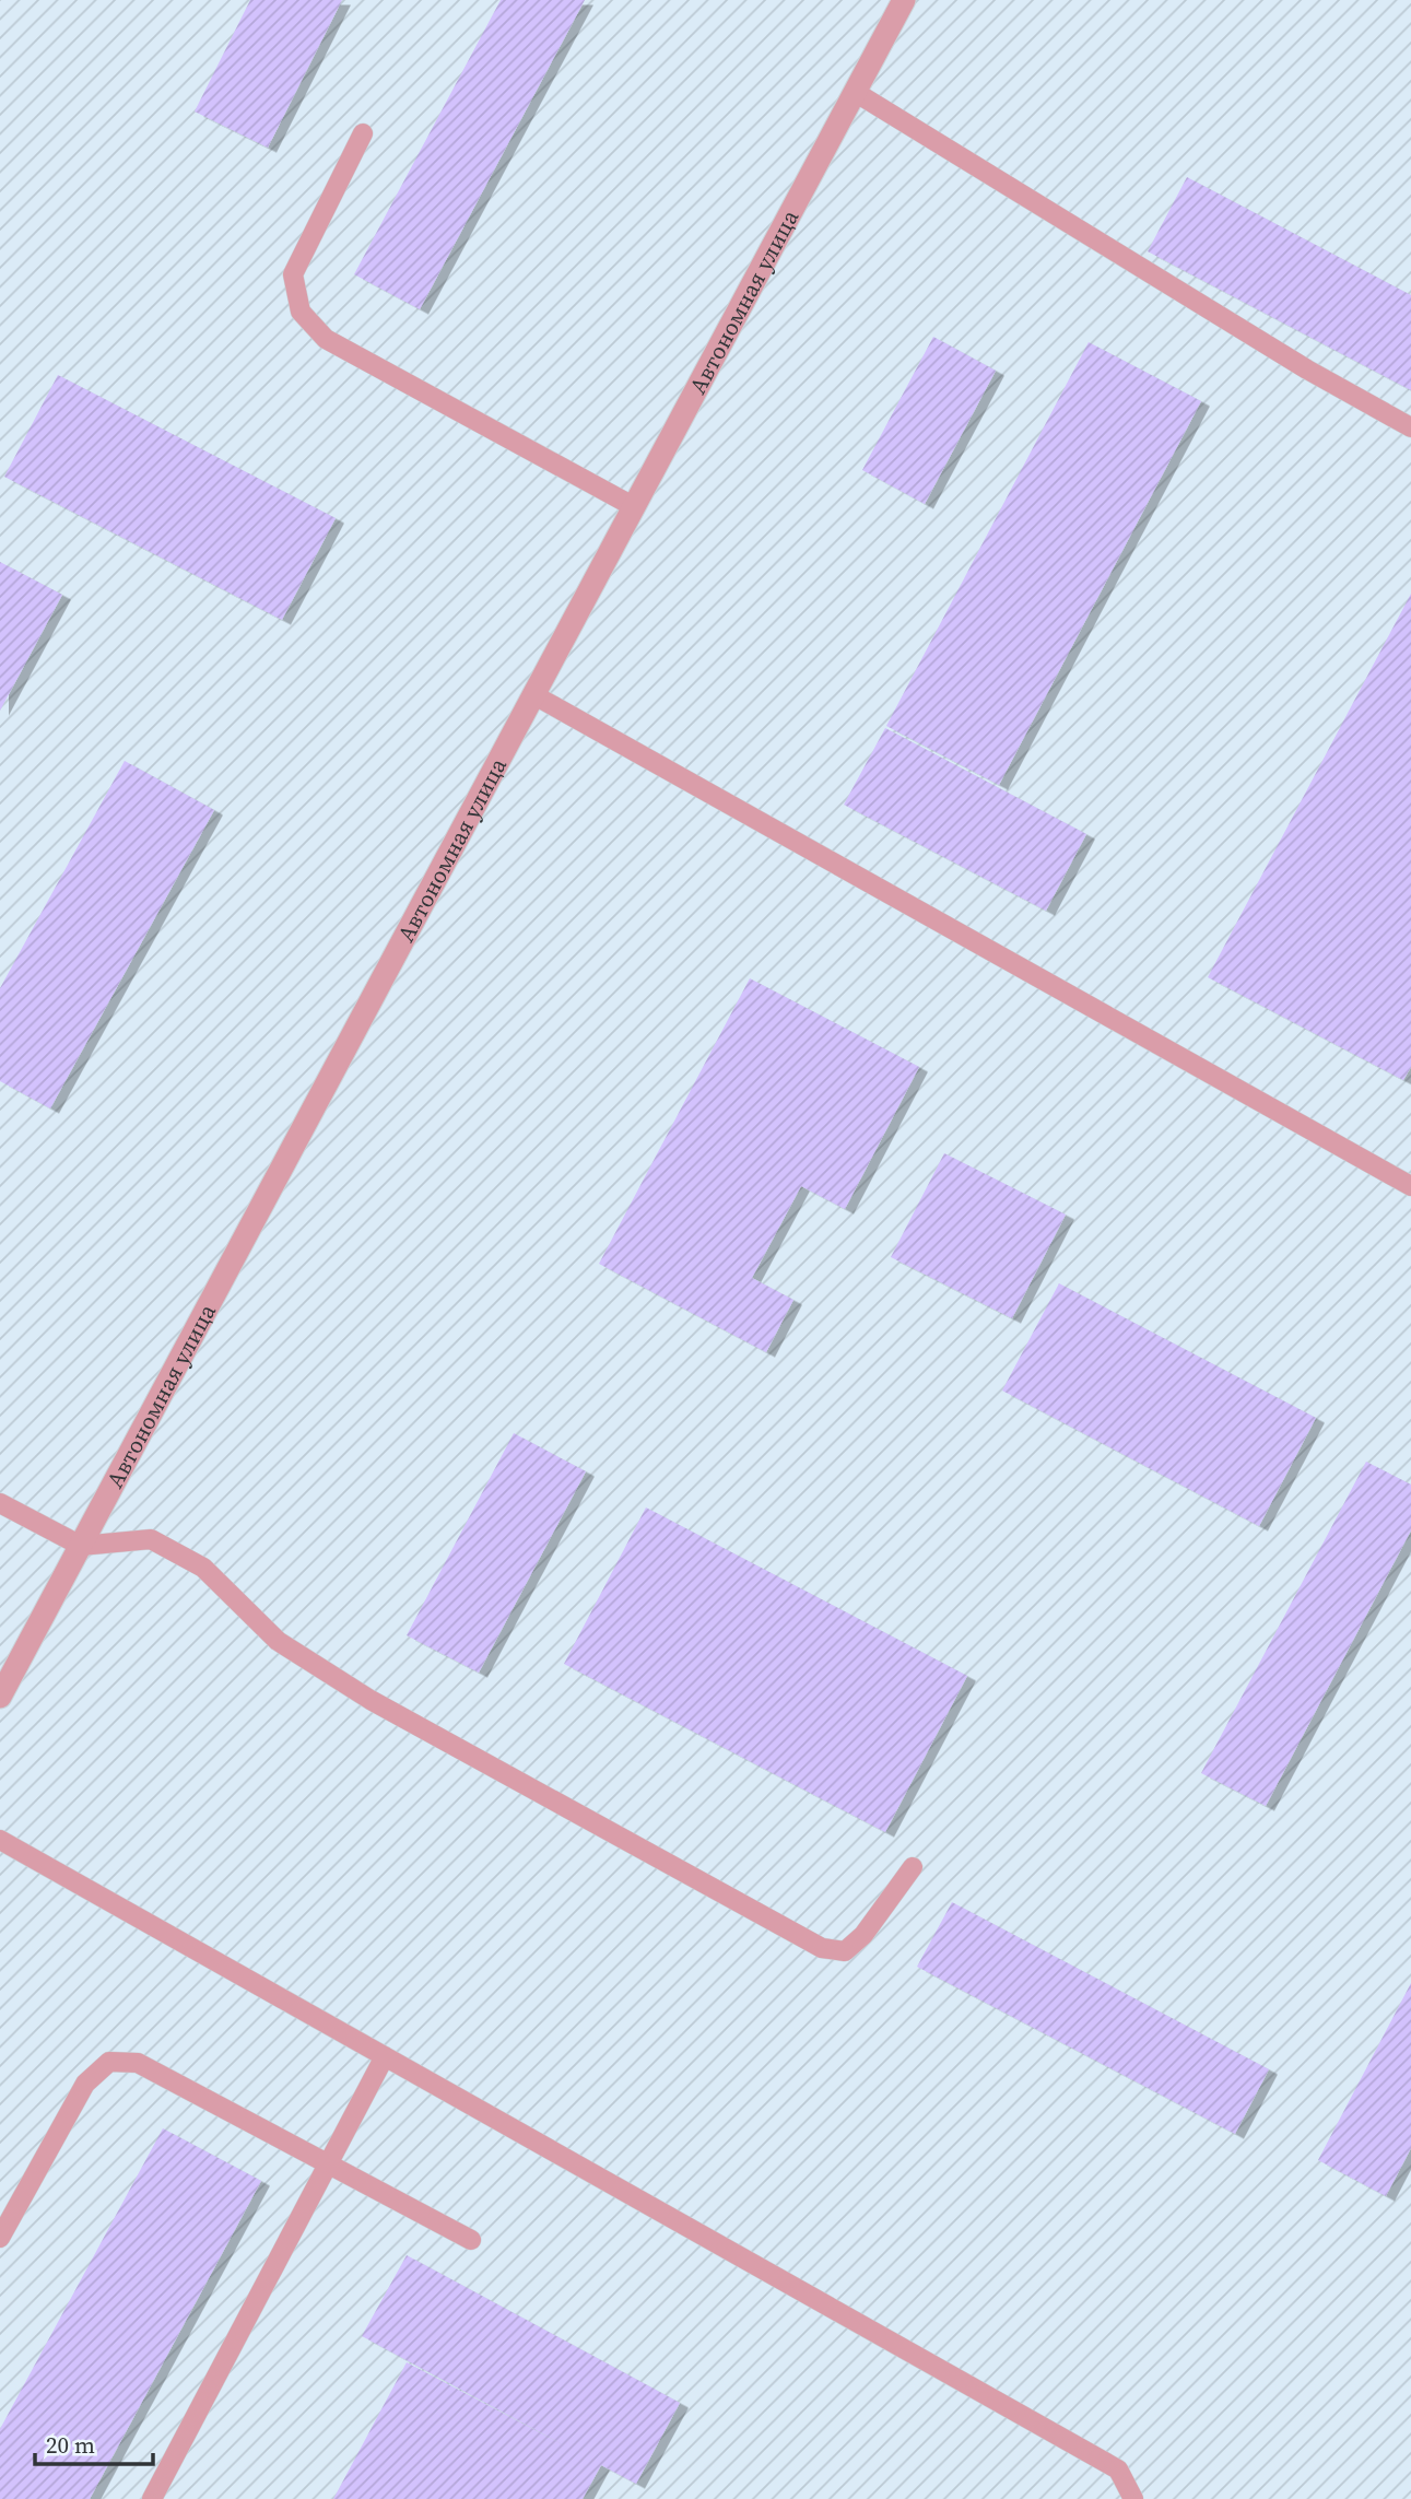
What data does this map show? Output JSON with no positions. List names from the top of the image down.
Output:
{
  "streets": {
    "street": ["Автономная улица"]
  },
  "scale_bar": "20 m"
}
